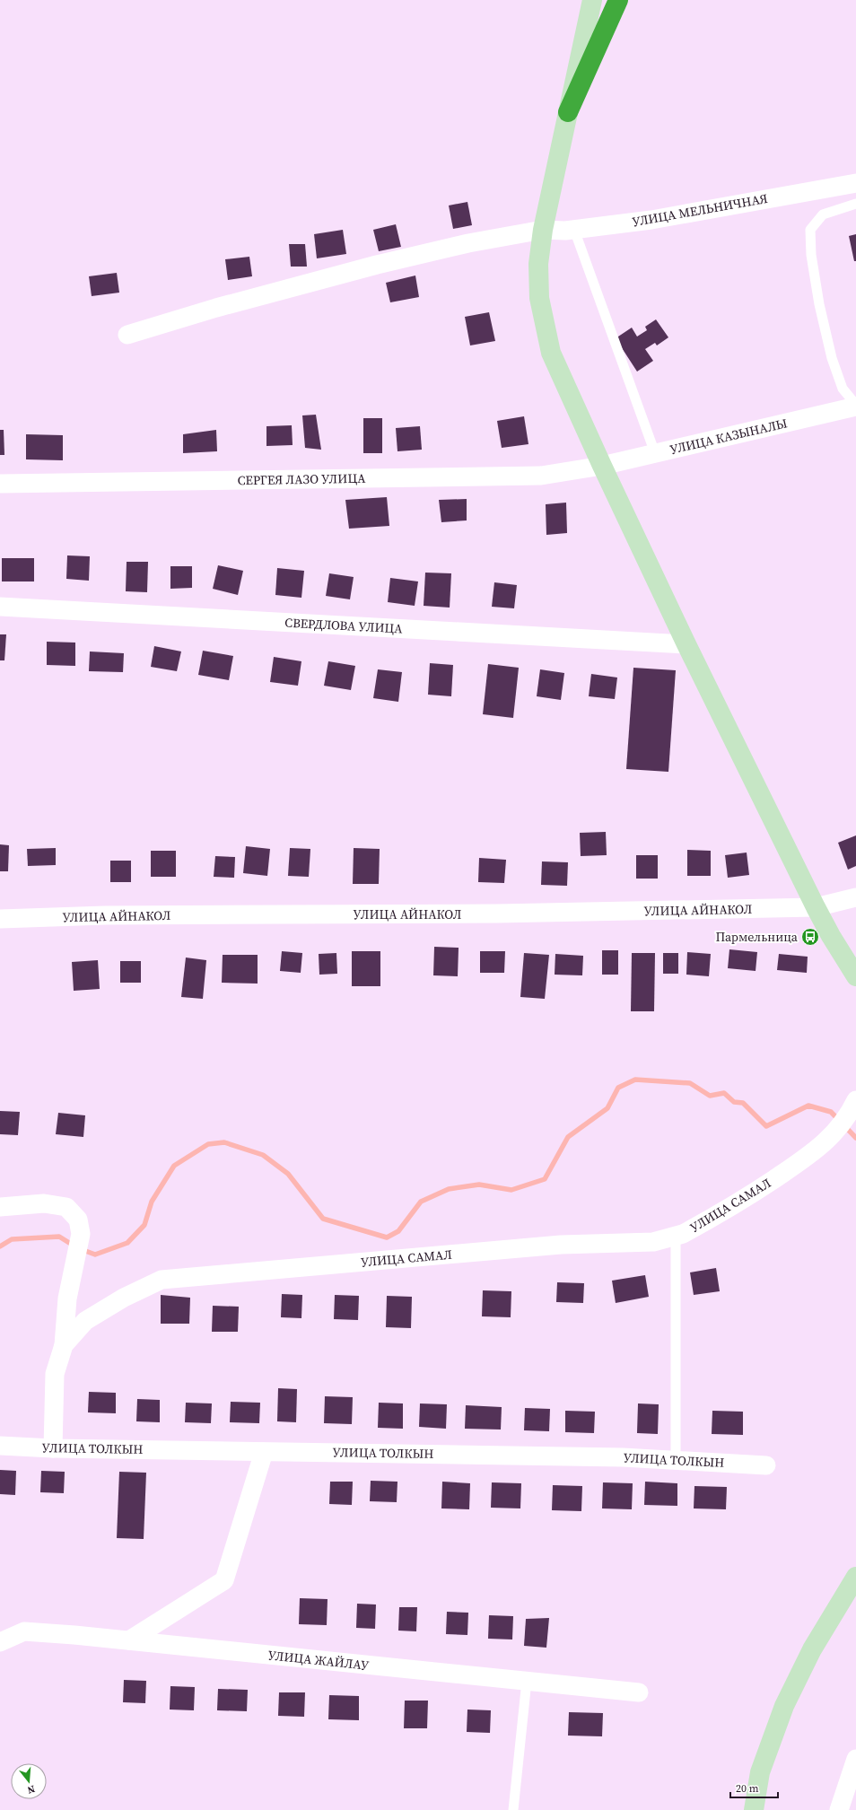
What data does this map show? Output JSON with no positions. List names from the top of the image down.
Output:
{
  "streets": {
    "street": [
      "УЛИЦА МЕЛЬНИЧНАЯ",
      "УЛИЦА КАЗЫНАЛЫ",
      "СЕРГЕЯ ЛАЗО УЛИЦА",
      "СВЕРДЛОВА УЛИЦА",
      "УЛИЦА АЙНАКОЛ",
      "УЛИЦА САМАЛ",
      "УЛИЦА ТОЛКЫН",
      "УЛИЦА ЖАЙЛАУ"
    ]
  },
  "crossings": [
    ["УЛИЦА КАЗЫНАЛЫ", "СЕРГЕЯ ЛАЗО УЛИЦА"],
    ["УЛИЦА САМАЛ", "УЛИЦА ТОЛКЫН"]
  ],
  "places": {
    "bus stop": ["Пармельница"]
  },
  "scale_bar": "20 m",
  "north": "bottom"
}
